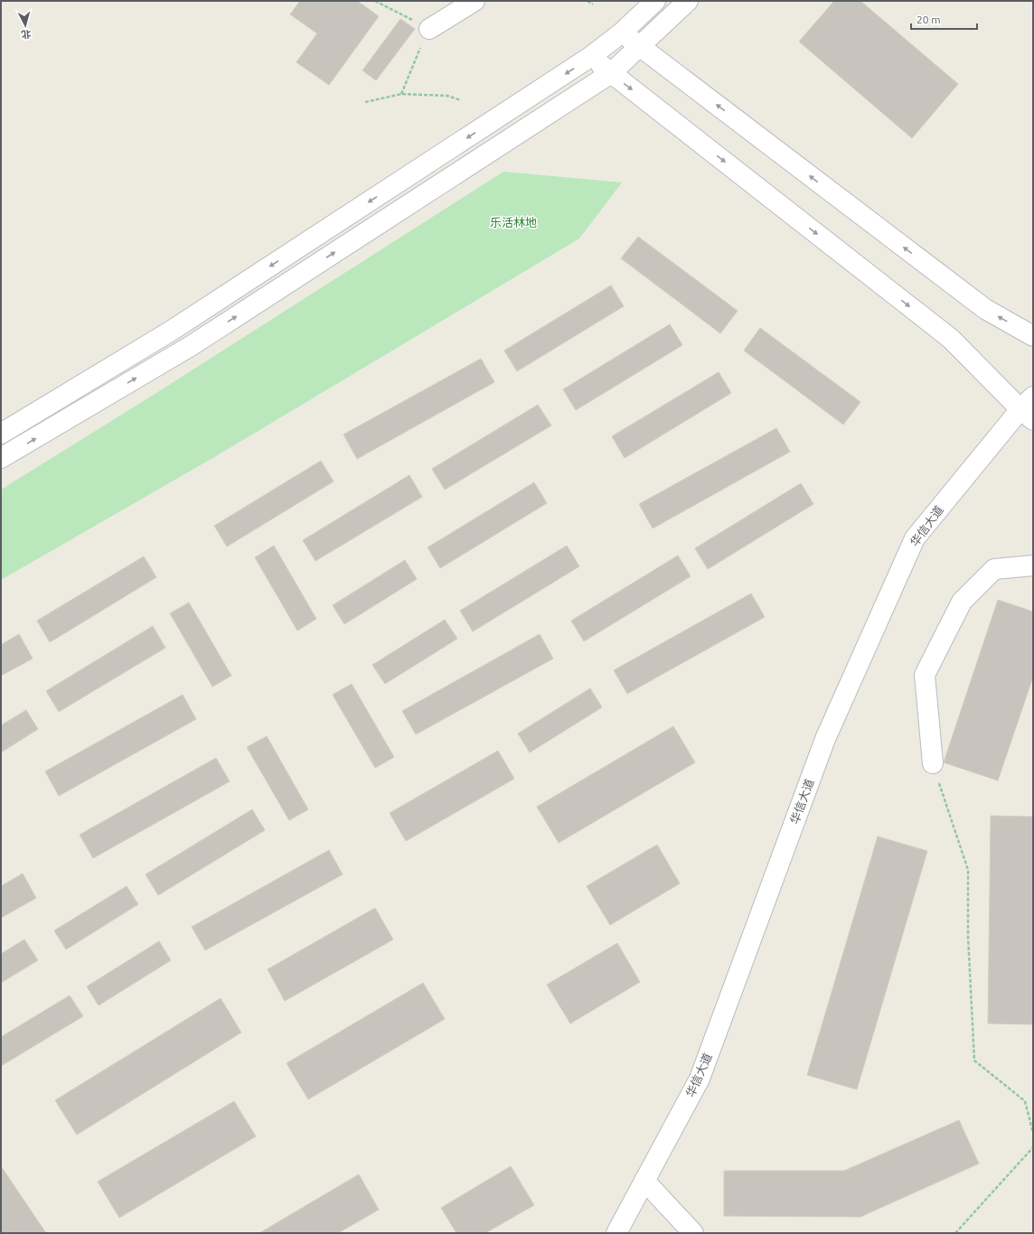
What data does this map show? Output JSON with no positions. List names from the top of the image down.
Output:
{
  "streets": {
    "street": ["华信大道"]
  },
  "parks": ["乐活林地"],
  "scale_bar": "20 m",
  "north": "bottom"
}
